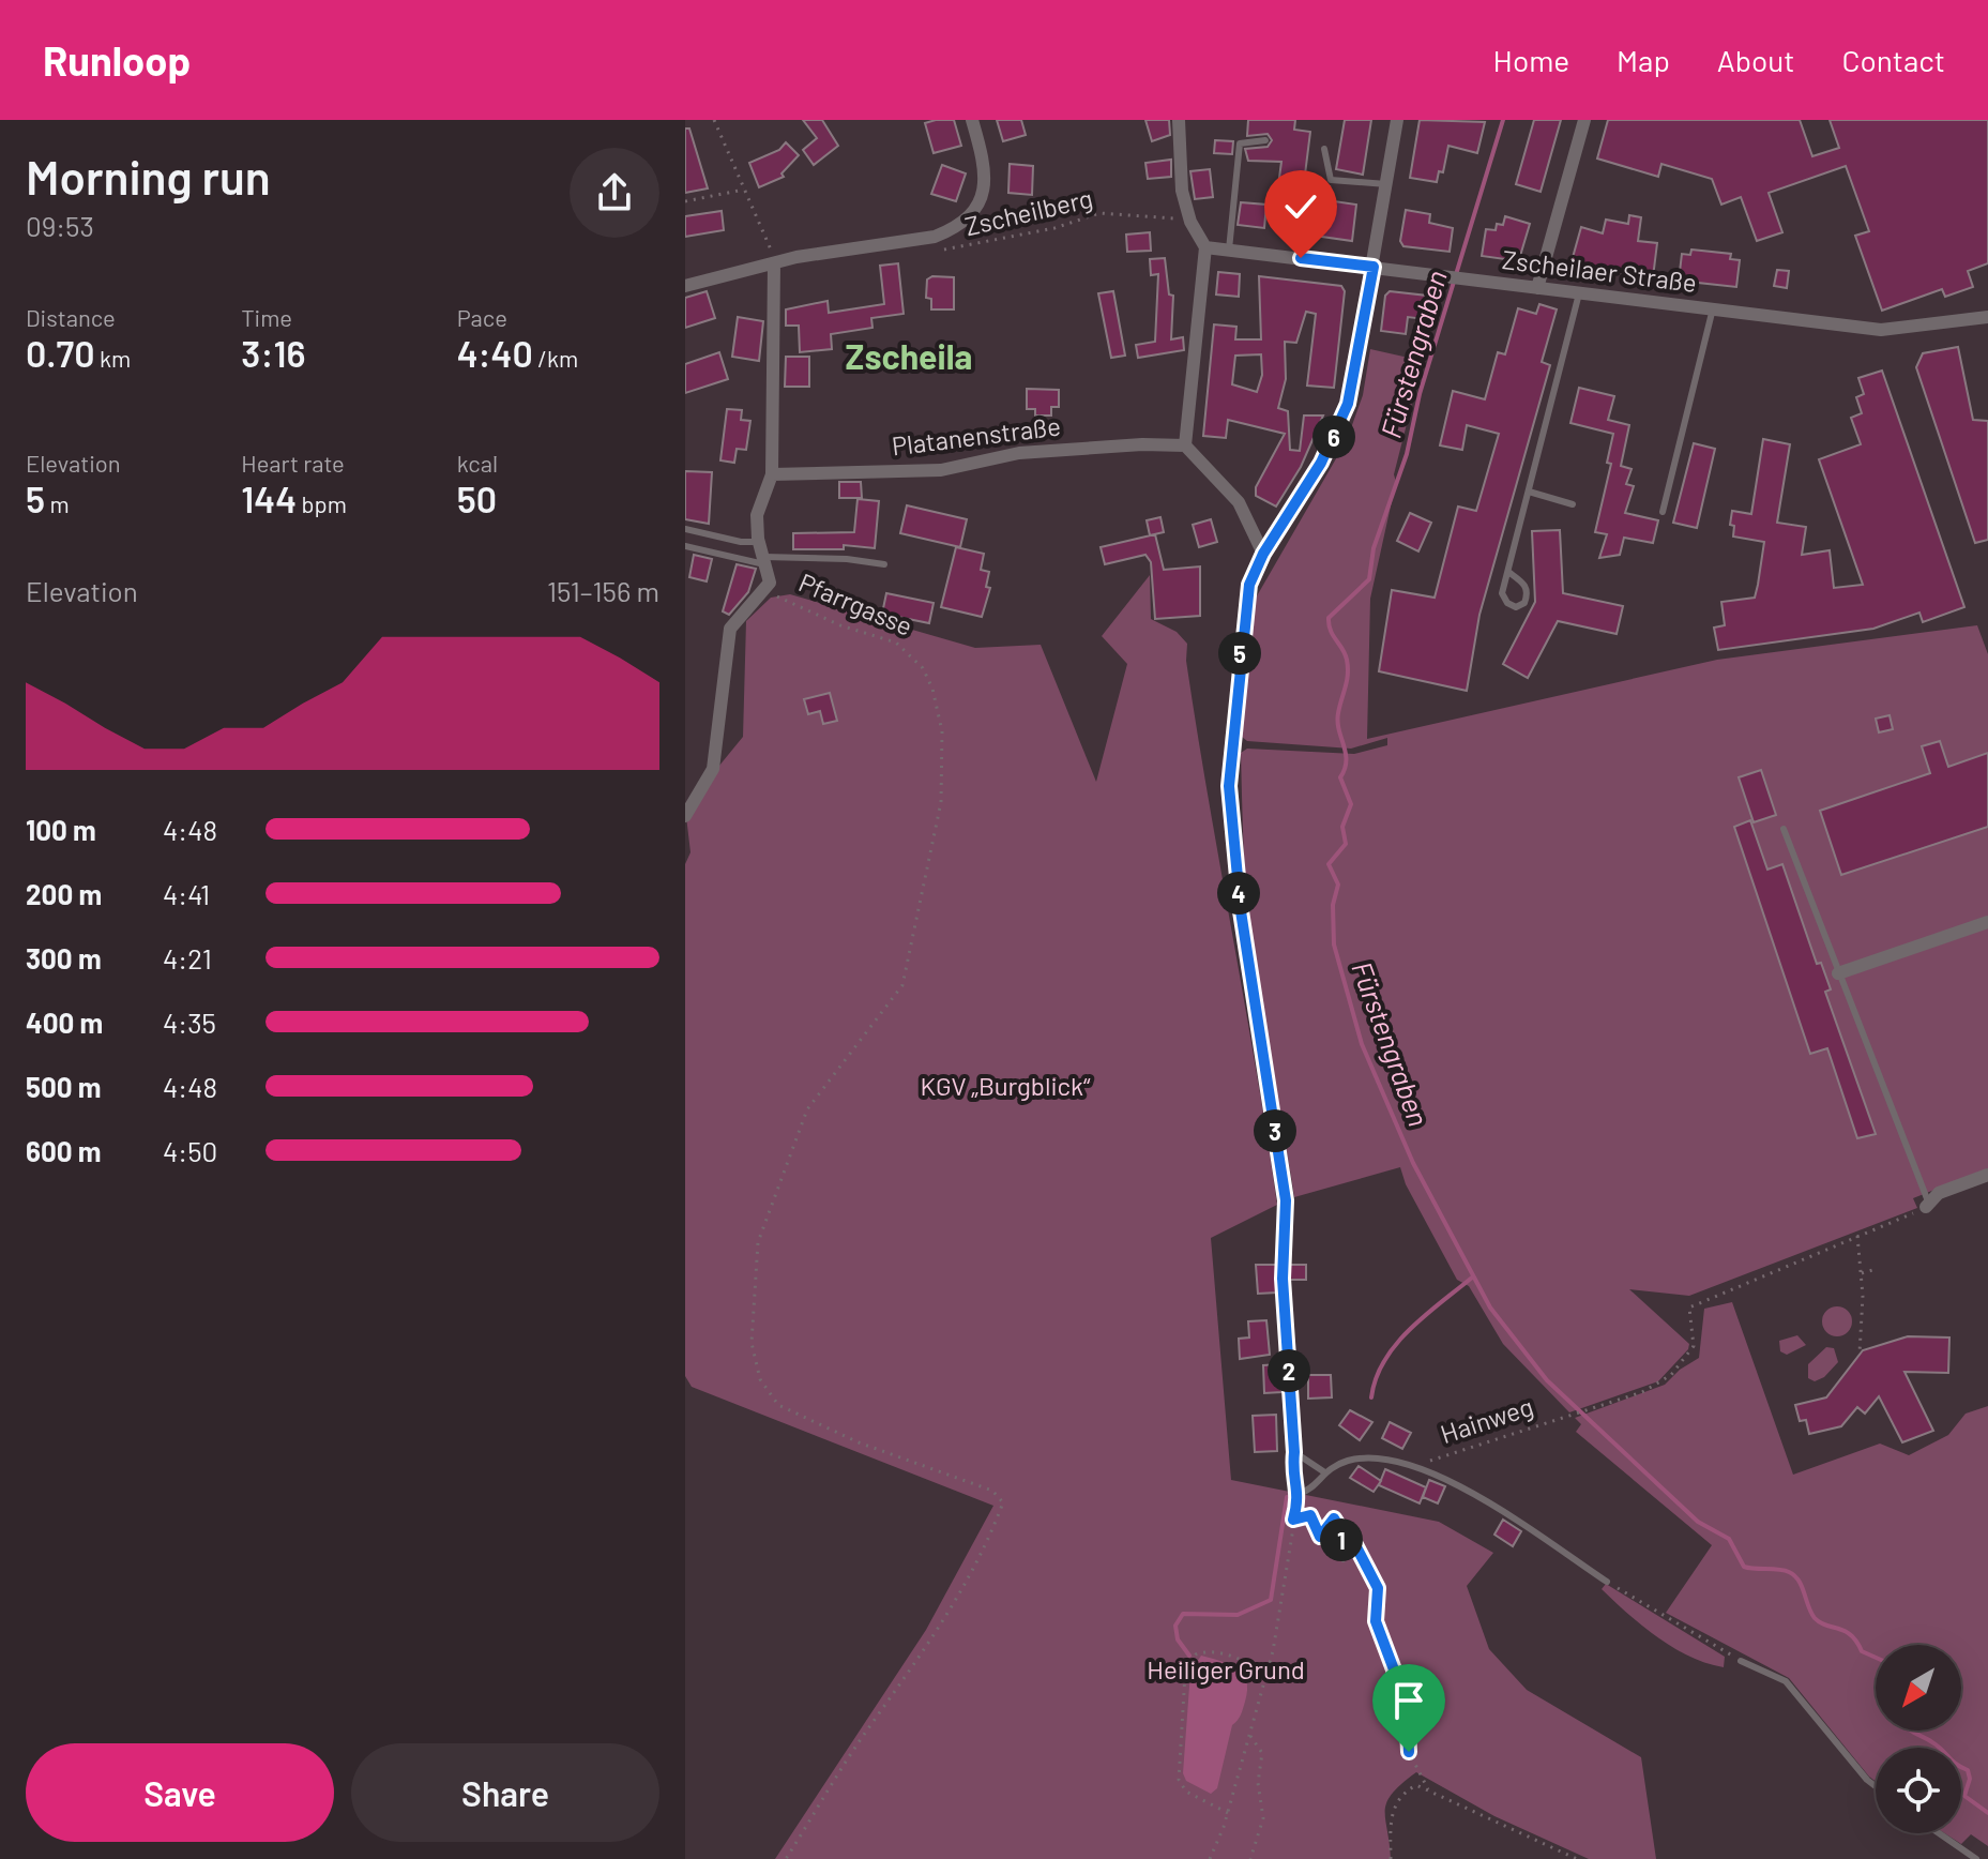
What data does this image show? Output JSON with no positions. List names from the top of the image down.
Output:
{
  "streets": {
    "street": ["Zscheilaer Straße", "Platanenstraße", "Pfarrgasse"],
    "path": ["Zscheilberg", "Hainweg"]
  },
  "crossings": [
    ["Platanenstraße", "Pfarrgasse"]
  ],
  "districts": ["Zscheila"],
  "water": ["Fürstengraben"],
  "parks": ["KGV „Burgblick“", "Heiliger Grund"],
  "north": "bottom left",
  "page": {
    "header": "Runloop",
    "nav": [
      "Home",
      "Map",
      "About",
      "Contact"
    ],
    "heading": ["Morning run", "09:53"],
    "stats": [
      ["Distance", "0.70 km"],
      ["Time", "3:16"],
      ["Pace", "4:40 /km"],
      ["Elevation", "5 m"],
      ["Heart rate", "144 bpm"],
      ["kcal", "50"]
    ],
    "pins": [
      "6",
      "5",
      "4",
      "3",
      "2",
      "1"
    ],
    "chart": ["Elevation", "151–156 m"],
    "list": [
      {
        "name": "100 m",
        "note": "4:48"
      },
      {
        "name": "200 m",
        "note": "4:41"
      },
      {
        "name": "300 m",
        "note": "4:21"
      },
      {
        "name": "400 m",
        "note": "4:35"
      },
      {
        "name": "500 m",
        "note": "4:48"
      },
      {
        "name": "600 m",
        "note": "4:50"
      }
    ],
    "buttons": ["Save", "Share"]
  }
}
